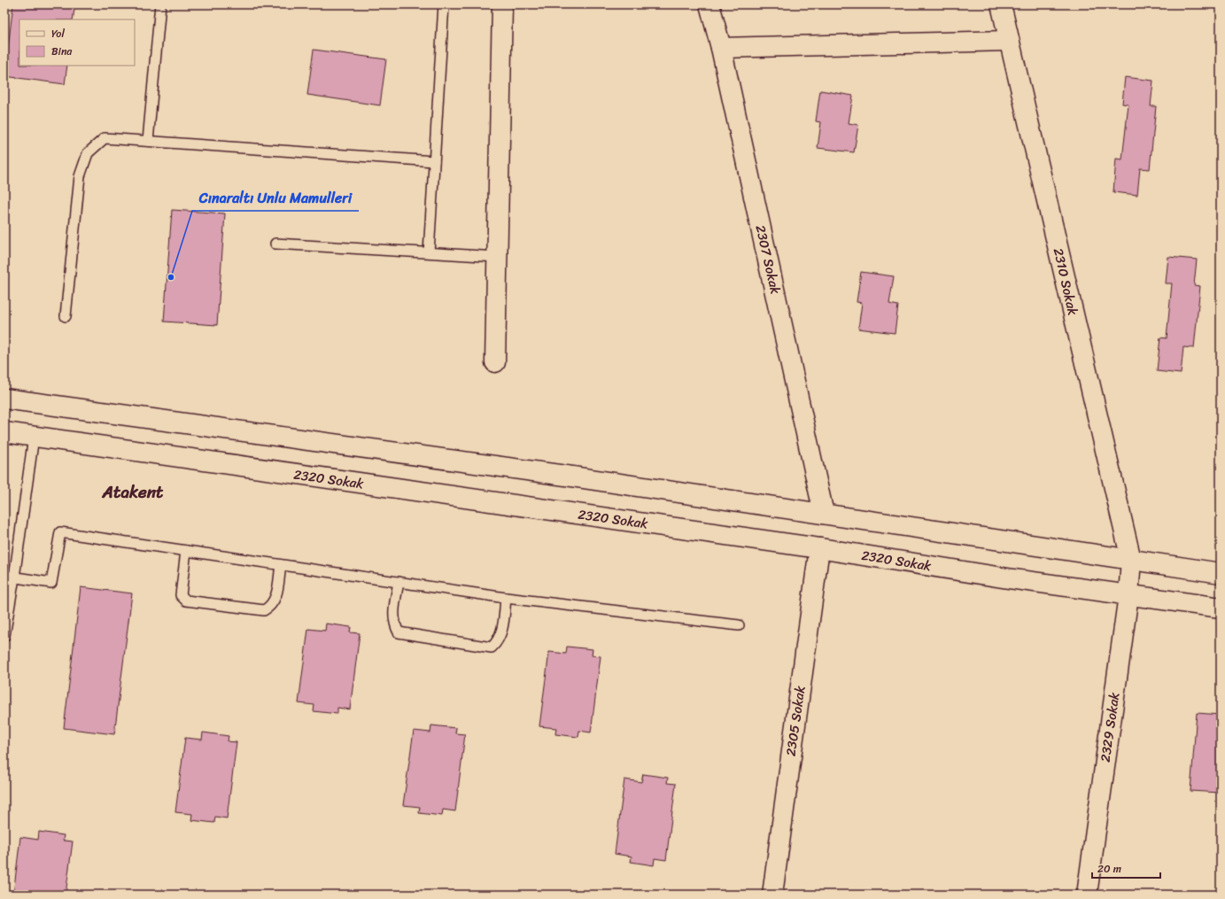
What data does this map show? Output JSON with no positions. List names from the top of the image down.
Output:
{
  "streets": {
    "street": [
      "2307 Sokak",
      "2310 Sokak",
      "2320 Sokak",
      "2305 Sokak",
      "2329 Sokak"
    ]
  },
  "crossings": [
    ["2310 Sokak", "2329 Sokak"],
    ["2320 Sokak", "2305 Sokak"],
    ["2320 Sokak", "2329 Sokak"]
  ],
  "districts": ["Atakent"],
  "places": ["Cınaraltı Unlu Mamulleri"],
  "legend": ["Yol", "Bina"],
  "scale_bar": "20 m"
}
